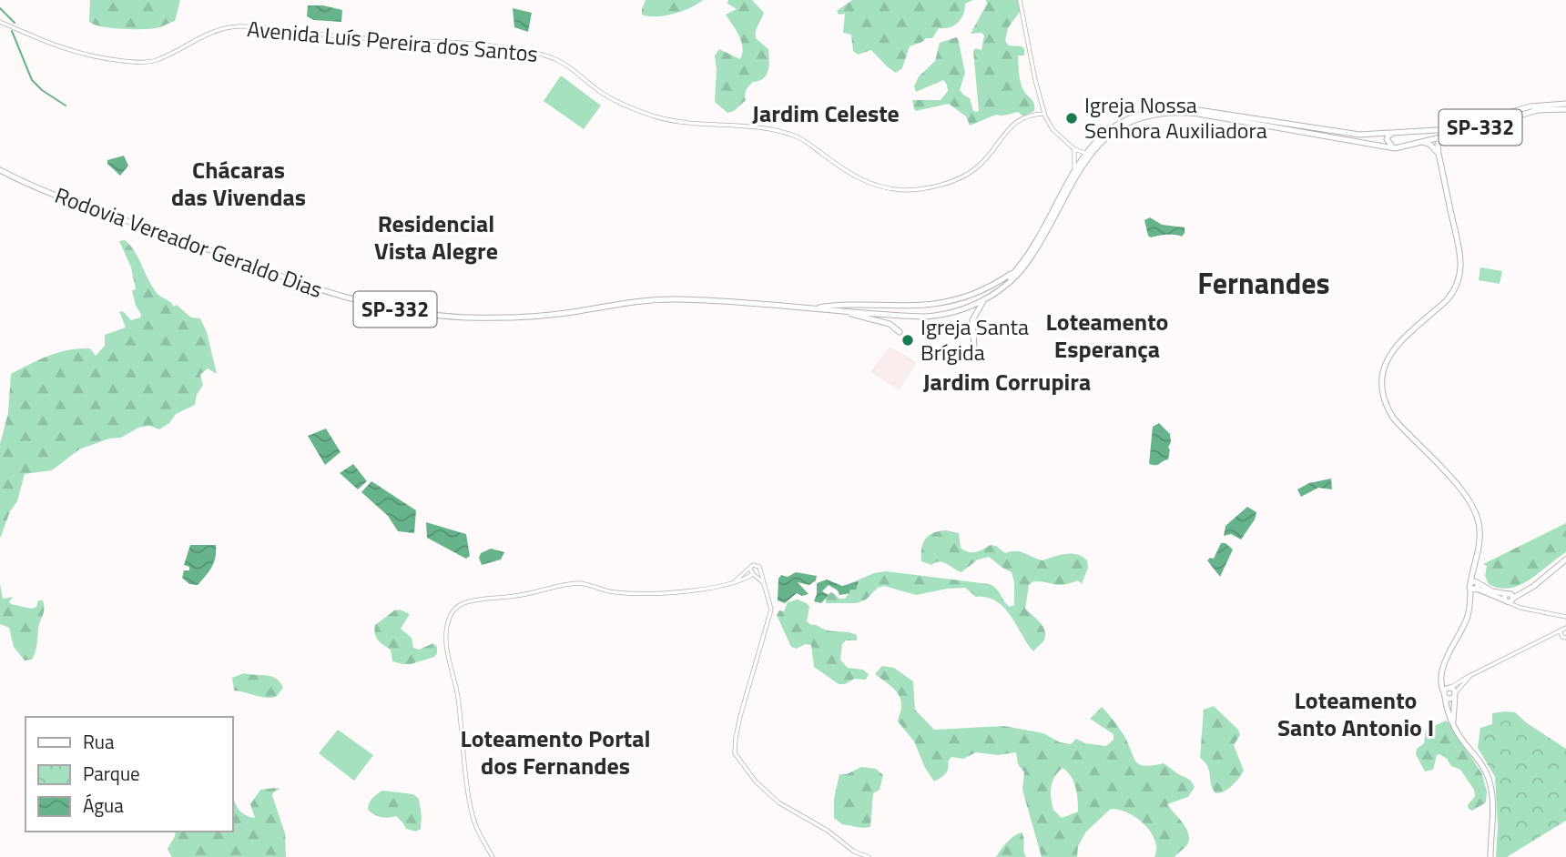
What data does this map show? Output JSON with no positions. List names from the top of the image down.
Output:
{
  "streets": {
    "main road": ["SP-332", "Rodovia Vereador Geraldo Dias"],
    "street": ["Avenida Luís Pereira dos Santos"]
  },
  "districts": [
    "Jardim Celeste",
    "Chácaras das Vivendas",
    "Residencial Vista Alegre",
    "Fernandes",
    "Loteamento Esperança",
    "Jardim Corrupira",
    "Loteamento Santo Antonio I",
    "Loteamento Portal dos Fernandes"
  ],
  "places": ["Igreja Nossa Senhora Auxiliadora", "Igreja Santa Brígida"],
  "legend": ["Rua", "Parque", "Água"]
}
